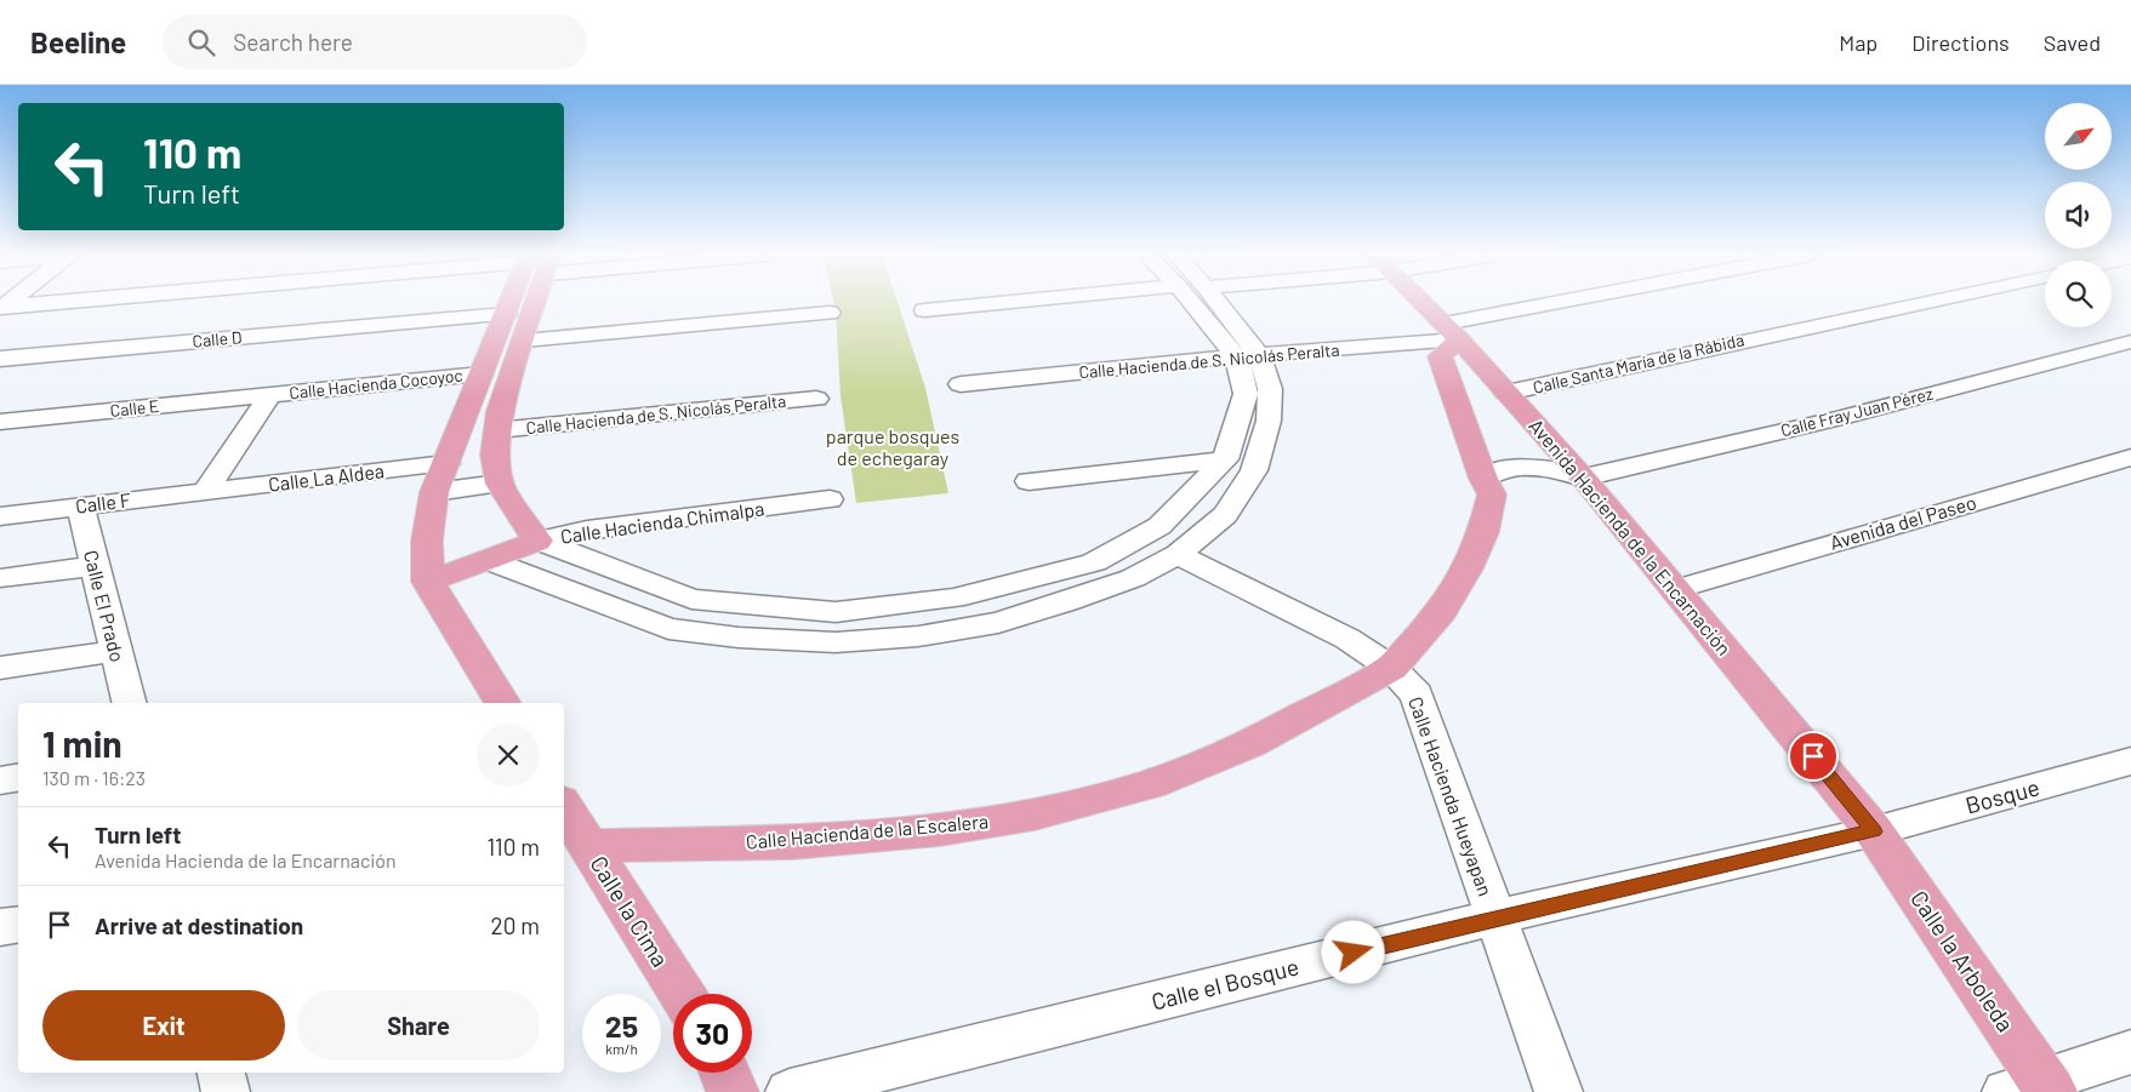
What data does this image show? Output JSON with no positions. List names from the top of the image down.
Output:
{
  "streets": {
    "main road": [
      "Calle Hacienda Chimalpa",
      "Avenida Hacienda de la Encarnación",
      "Calle Hacienda de la Escalera",
      "Calle la Cima",
      "Calle la Arboleda"
    ],
    "street": [
      "Calle D",
      "Calle Hacienda de S. Nicolás Peralta",
      "Calle Santa María de la Rábida",
      "Calle Hacienda Cocoyoc",
      "Calle E",
      "Calle Fray Juan Pérez",
      "Calle La Aldea",
      "Calle F",
      "Avenida del Paseo",
      "Calle El Prado",
      "Calle Hacienda Hueyapan",
      "Bosque",
      "Calle el Bosque"
    ]
  },
  "crossings": [
    ["Calle Hacienda de S. Nicolás Peralta", "Avenida Hacienda de la Encarnación"],
    ["Calle Santa María de la Rábida", "Avenida Hacienda de la Encarnación"],
    ["Calle Hacienda Cocoyoc", "Calle E"],
    ["Calle Fray Juan Pérez", "Avenida Hacienda de la Encarnación"],
    ["Calle La Aldea", "Calle F"],
    ["Calle F", "Calle El Prado"],
    ["Avenida del Paseo", "Avenida Hacienda de la Encarnación"],
    ["Avenida Hacienda de la Encarnación", "Bosque"],
    ["Avenida Hacienda de la Encarnación", "Calle la Arboleda"],
    ["Avenida Hacienda de la Encarnación", "Calle el Bosque"],
    ["Calle Hacienda Hueyapan", "Calle Hacienda de la Escalera"],
    ["Calle Hacienda Hueyapan", "Calle el Bosque"],
    ["Bosque", "Calle la Arboleda"],
    ["Bosque", "Calle el Bosque"],
    ["Calle Hacienda de la Escalera", "Calle la Cima"],
    ["Calle la Arboleda", "Calle el Bosque"]
  ],
  "parks": ["parque bosques de echegaray"],
  "north": "top right",
  "page": {
    "header": "Beeline",
    "search": "Search here",
    "nav": ["Map", "Directions", "Saved"],
    "turn": ["110 m", "Turn left"],
    "heading": ["1 min", "130 m · 16:23"],
    "list": [
      {
        "name": "Turn left",
        "note": "Avenida Hacienda de la Encarnación",
        "value": "110 m"
      },
      {
        "name": "Arrive at destination",
        "value": "20 m"
      }
    ],
    "buttons": ["Exit", "Share"],
    "speed": "25 km/h",
    "limit": "30"
  }
}
